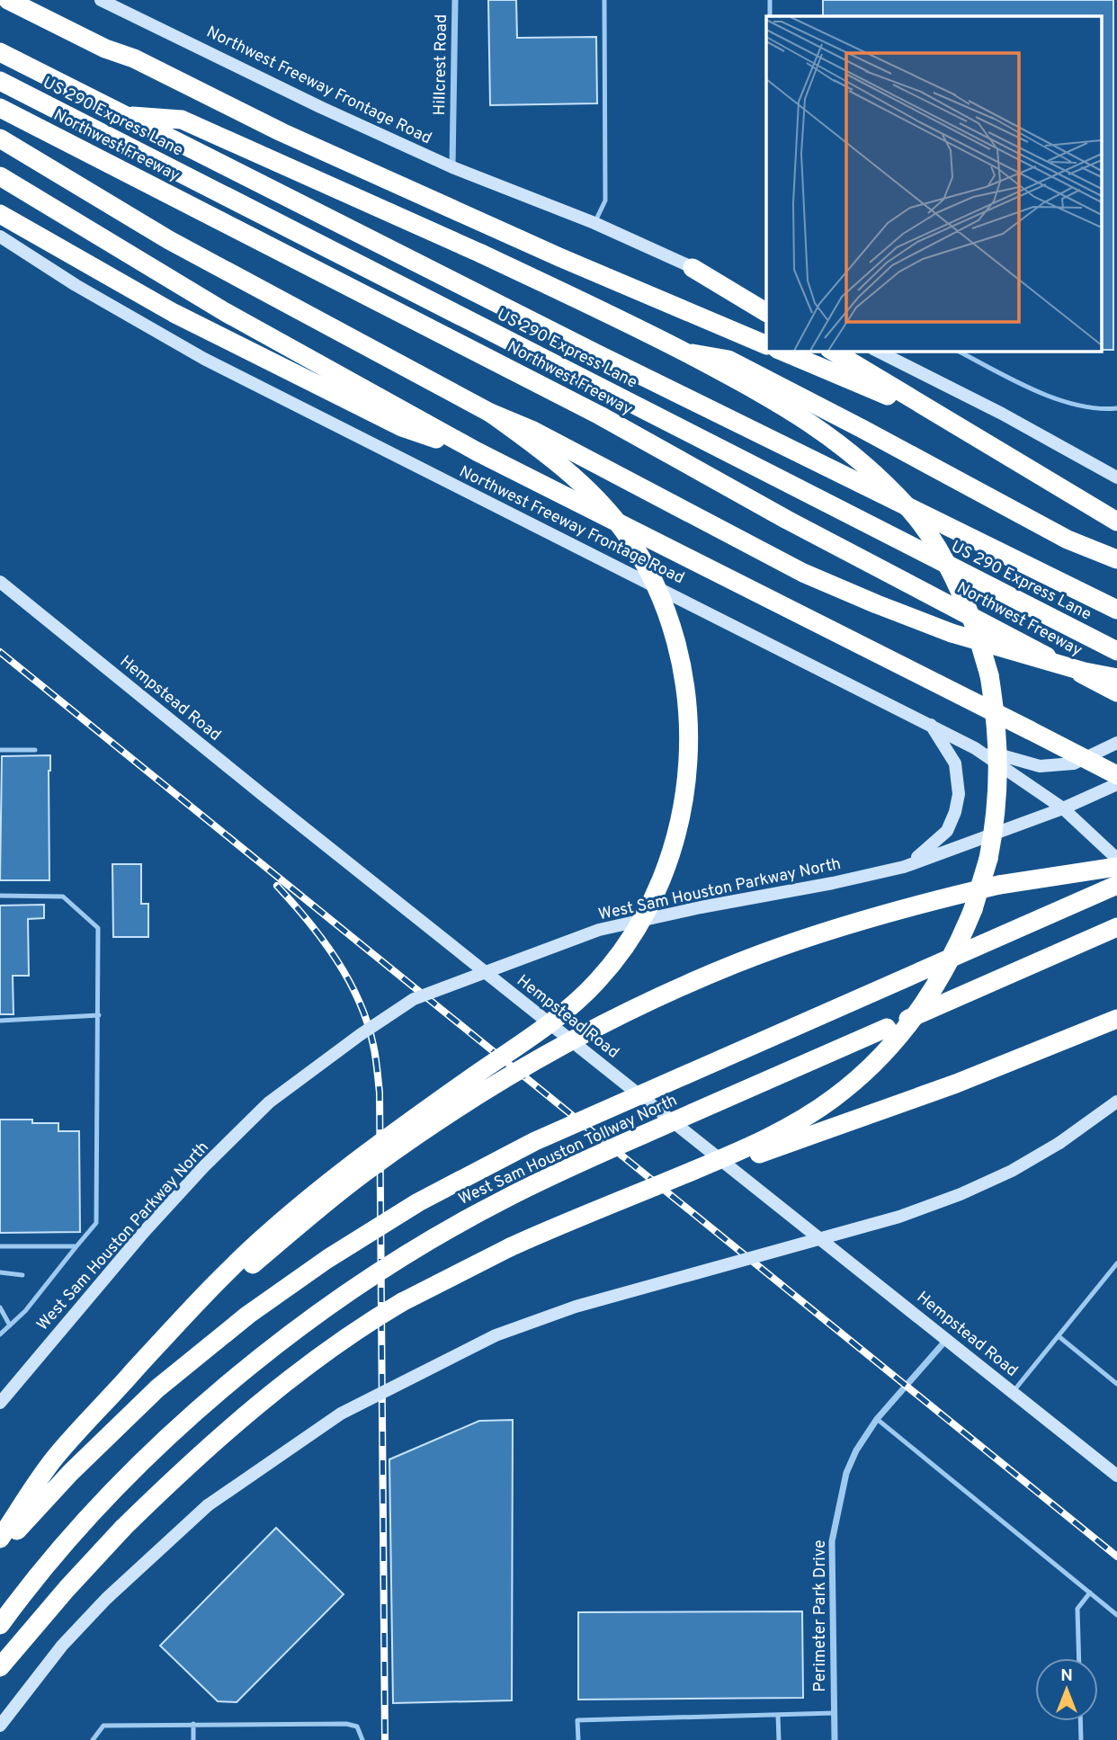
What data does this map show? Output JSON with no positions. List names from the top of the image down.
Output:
{
  "streets": {
    "highway": ["US 290 Express Lane", "Northwest Freeway", "West Sam Houston Tollway North"],
    "main road": ["Northwest Freeway Frontage Road", "Hempstead Road", "West Sam Houston Parkway North"],
    "street": ["Hillcrest Road", "Perimeter Park Drive"]
  },
  "crossings": [
    ["Hillcrest Road", "Northwest Freeway Frontage Road"],
    ["Northwest Freeway Frontage Road", "West Sam Houston Parkway North"],
    ["Hempstead Road", "Perimeter Park Drive"]
  ],
  "north": "top"
}
